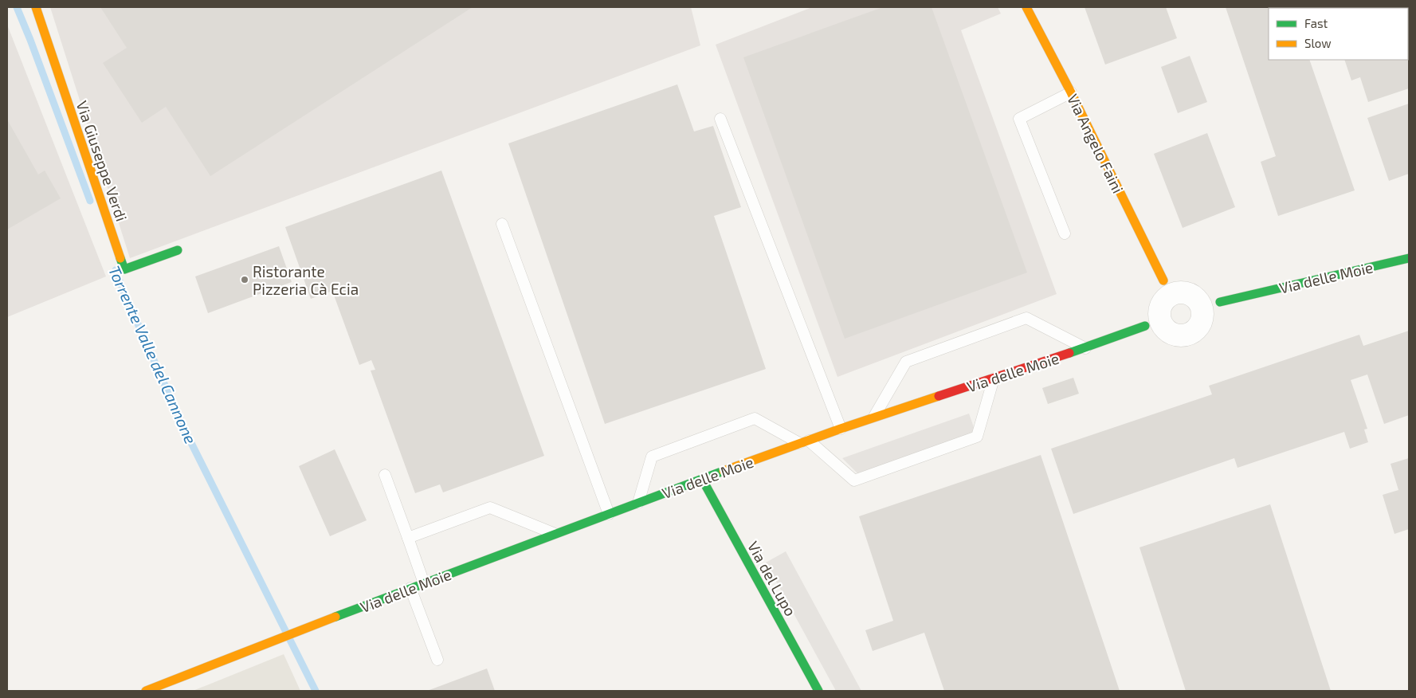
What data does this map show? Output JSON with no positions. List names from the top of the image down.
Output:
{
  "streets": {
    "street": [
      "Via Angelo Faini",
      "Via Giuseppe Verdi",
      "Via delle Moie",
      "Via del Lupo"
    ]
  },
  "crossings": [
    ["Via delle Moie", "Via del Lupo"]
  ],
  "water": ["Torrente Valle del Cannone"],
  "places": ["Ristorante Pizzeria Cà Ecia"],
  "legend": ["Fast", "Slow"]
}
